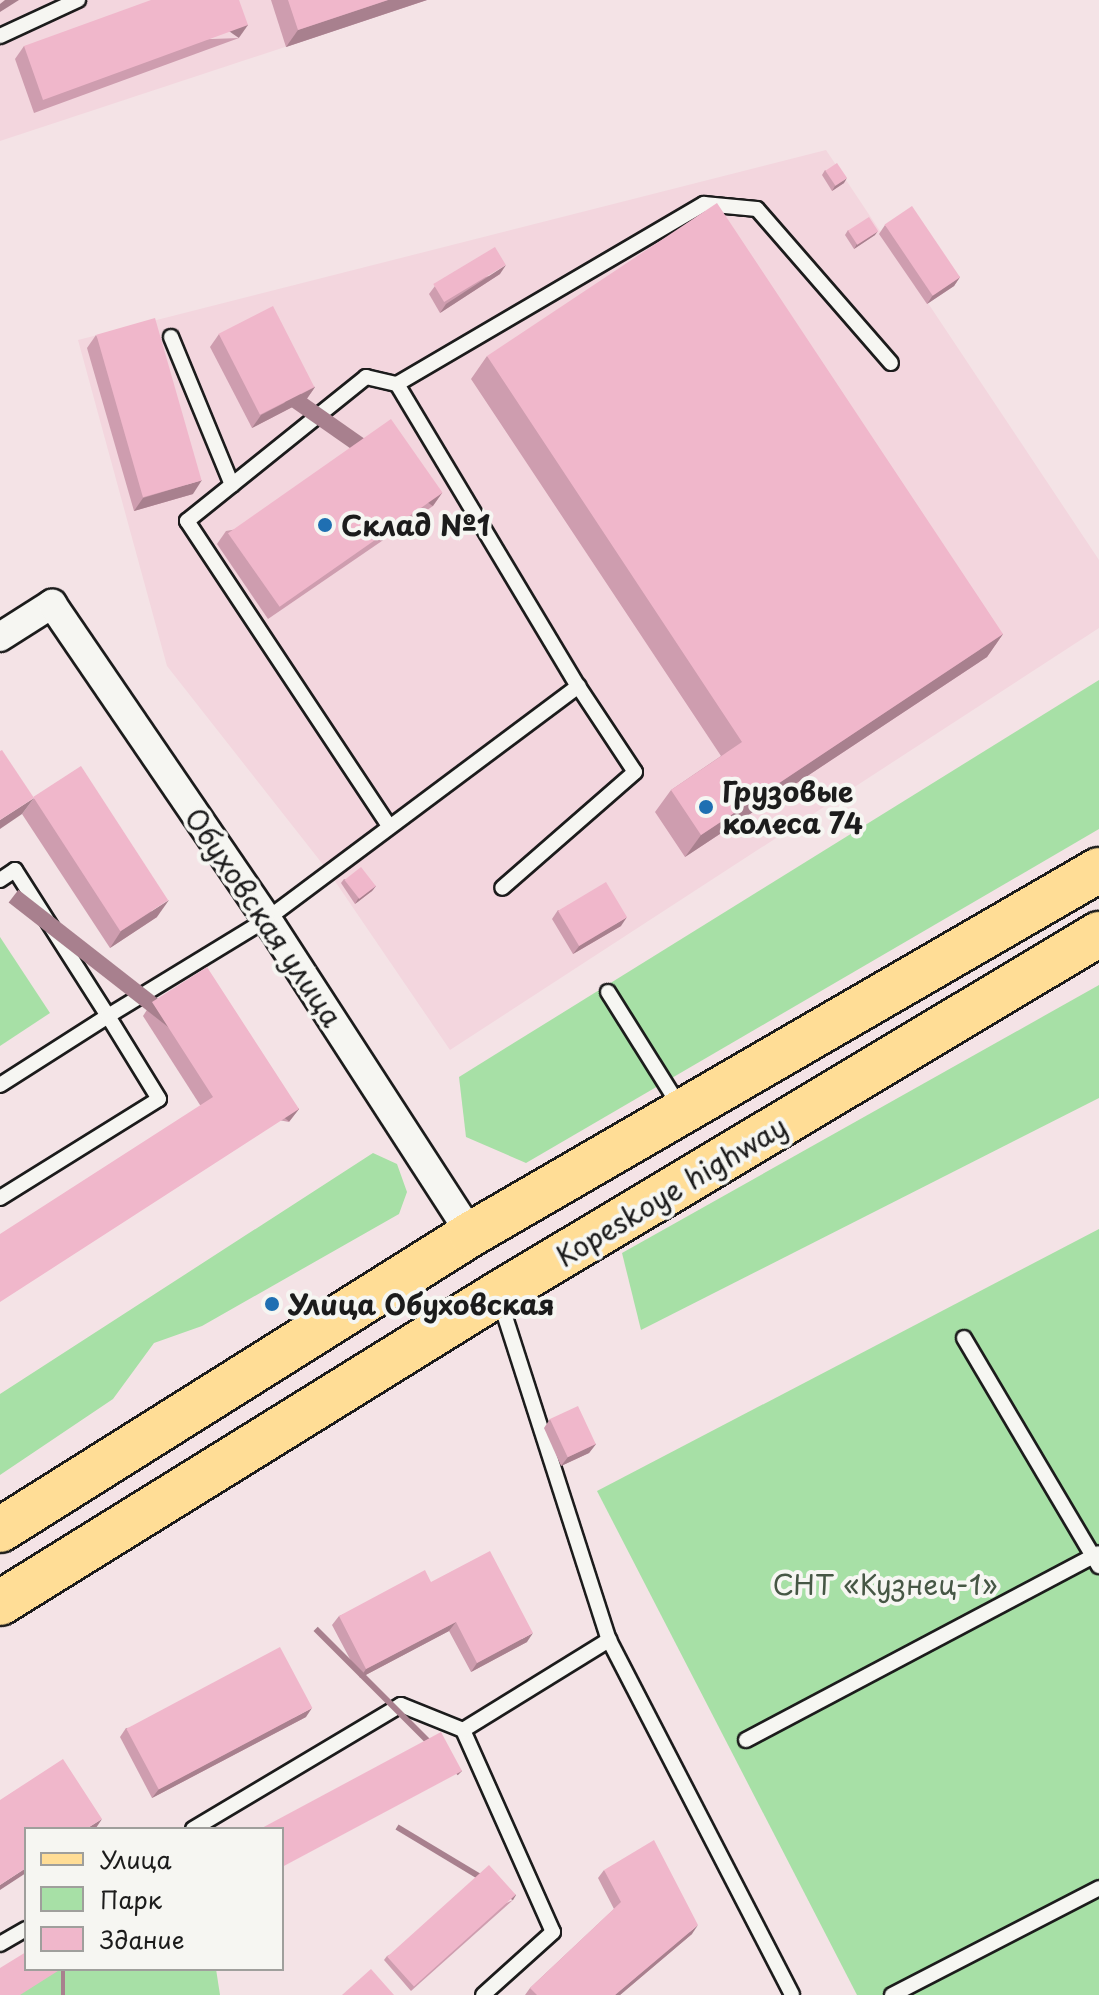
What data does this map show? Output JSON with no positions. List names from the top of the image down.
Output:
{
  "streets": {
    "main road": ["Kopeskoye highway"],
    "street": ["Обуховская улица"]
  },
  "parks": ["СНТ «Кузнец-1»"],
  "places": ["Склад №1", "Грузовые колеса 74", "Улица Обуховская"],
  "legend": ["Улица", "Парк", "Здание"]
}
